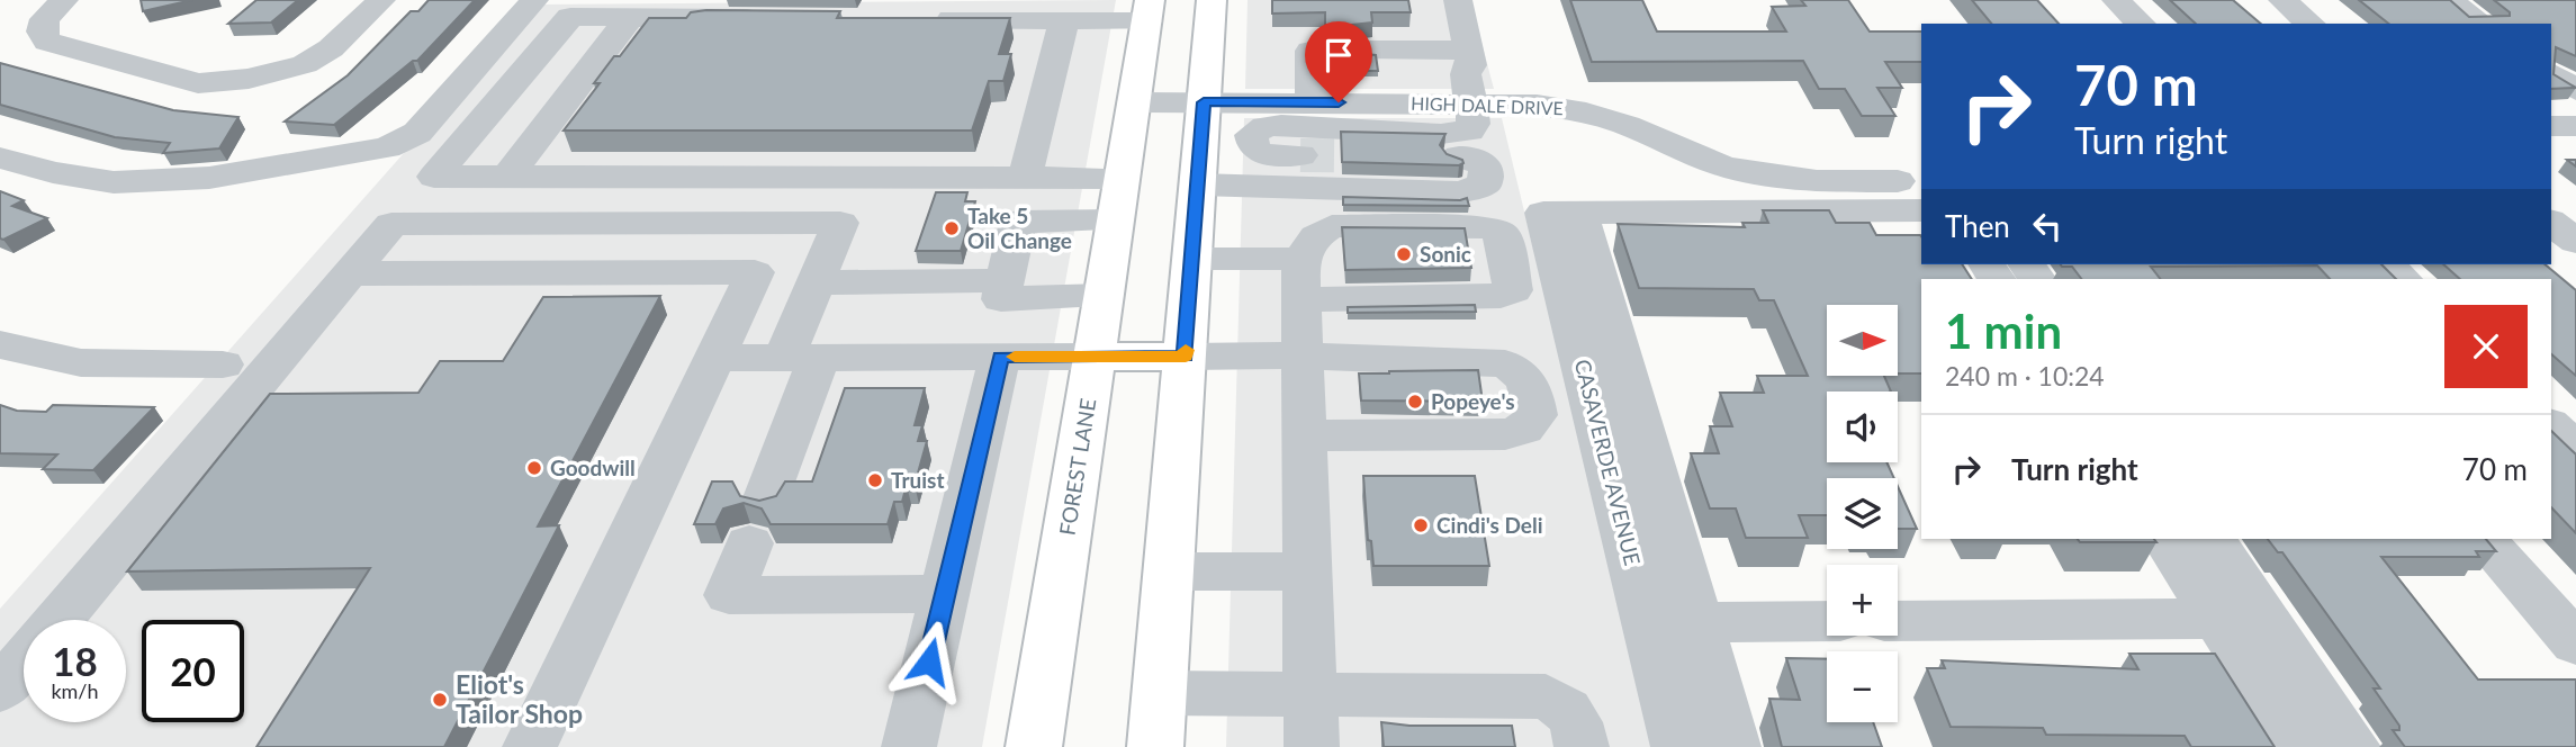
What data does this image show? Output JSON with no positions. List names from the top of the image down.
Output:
{
  "streets": {
    "main road": ["FOREST LANE"],
    "street": ["HIGH DALE DRIVE", "CASAVERDE AVENUE"]
  },
  "crossings": [
    ["HIGH DALE DRIVE", "FOREST LANE"]
  ],
  "places": [
    "Take 5 Oil Change",
    "Sonic",
    "Popeye's",
    "Goodwill",
    "Truist",
    "Cindi's Deli",
    "Eliot's Tailor Shop"
  ],
  "north": "right",
  "page": {
    "turn": ["70 m", "Turn right"],
    "then": "Then",
    "heading": ["1 min", "240 m · 10:24"],
    "map_buttons": ["+", "−"],
    "list": [
      {
        "name": "Turn right",
        "value": "70 m"
      }
    ],
    "speed": "18 km/h",
    "limit": "20"
  }
}
